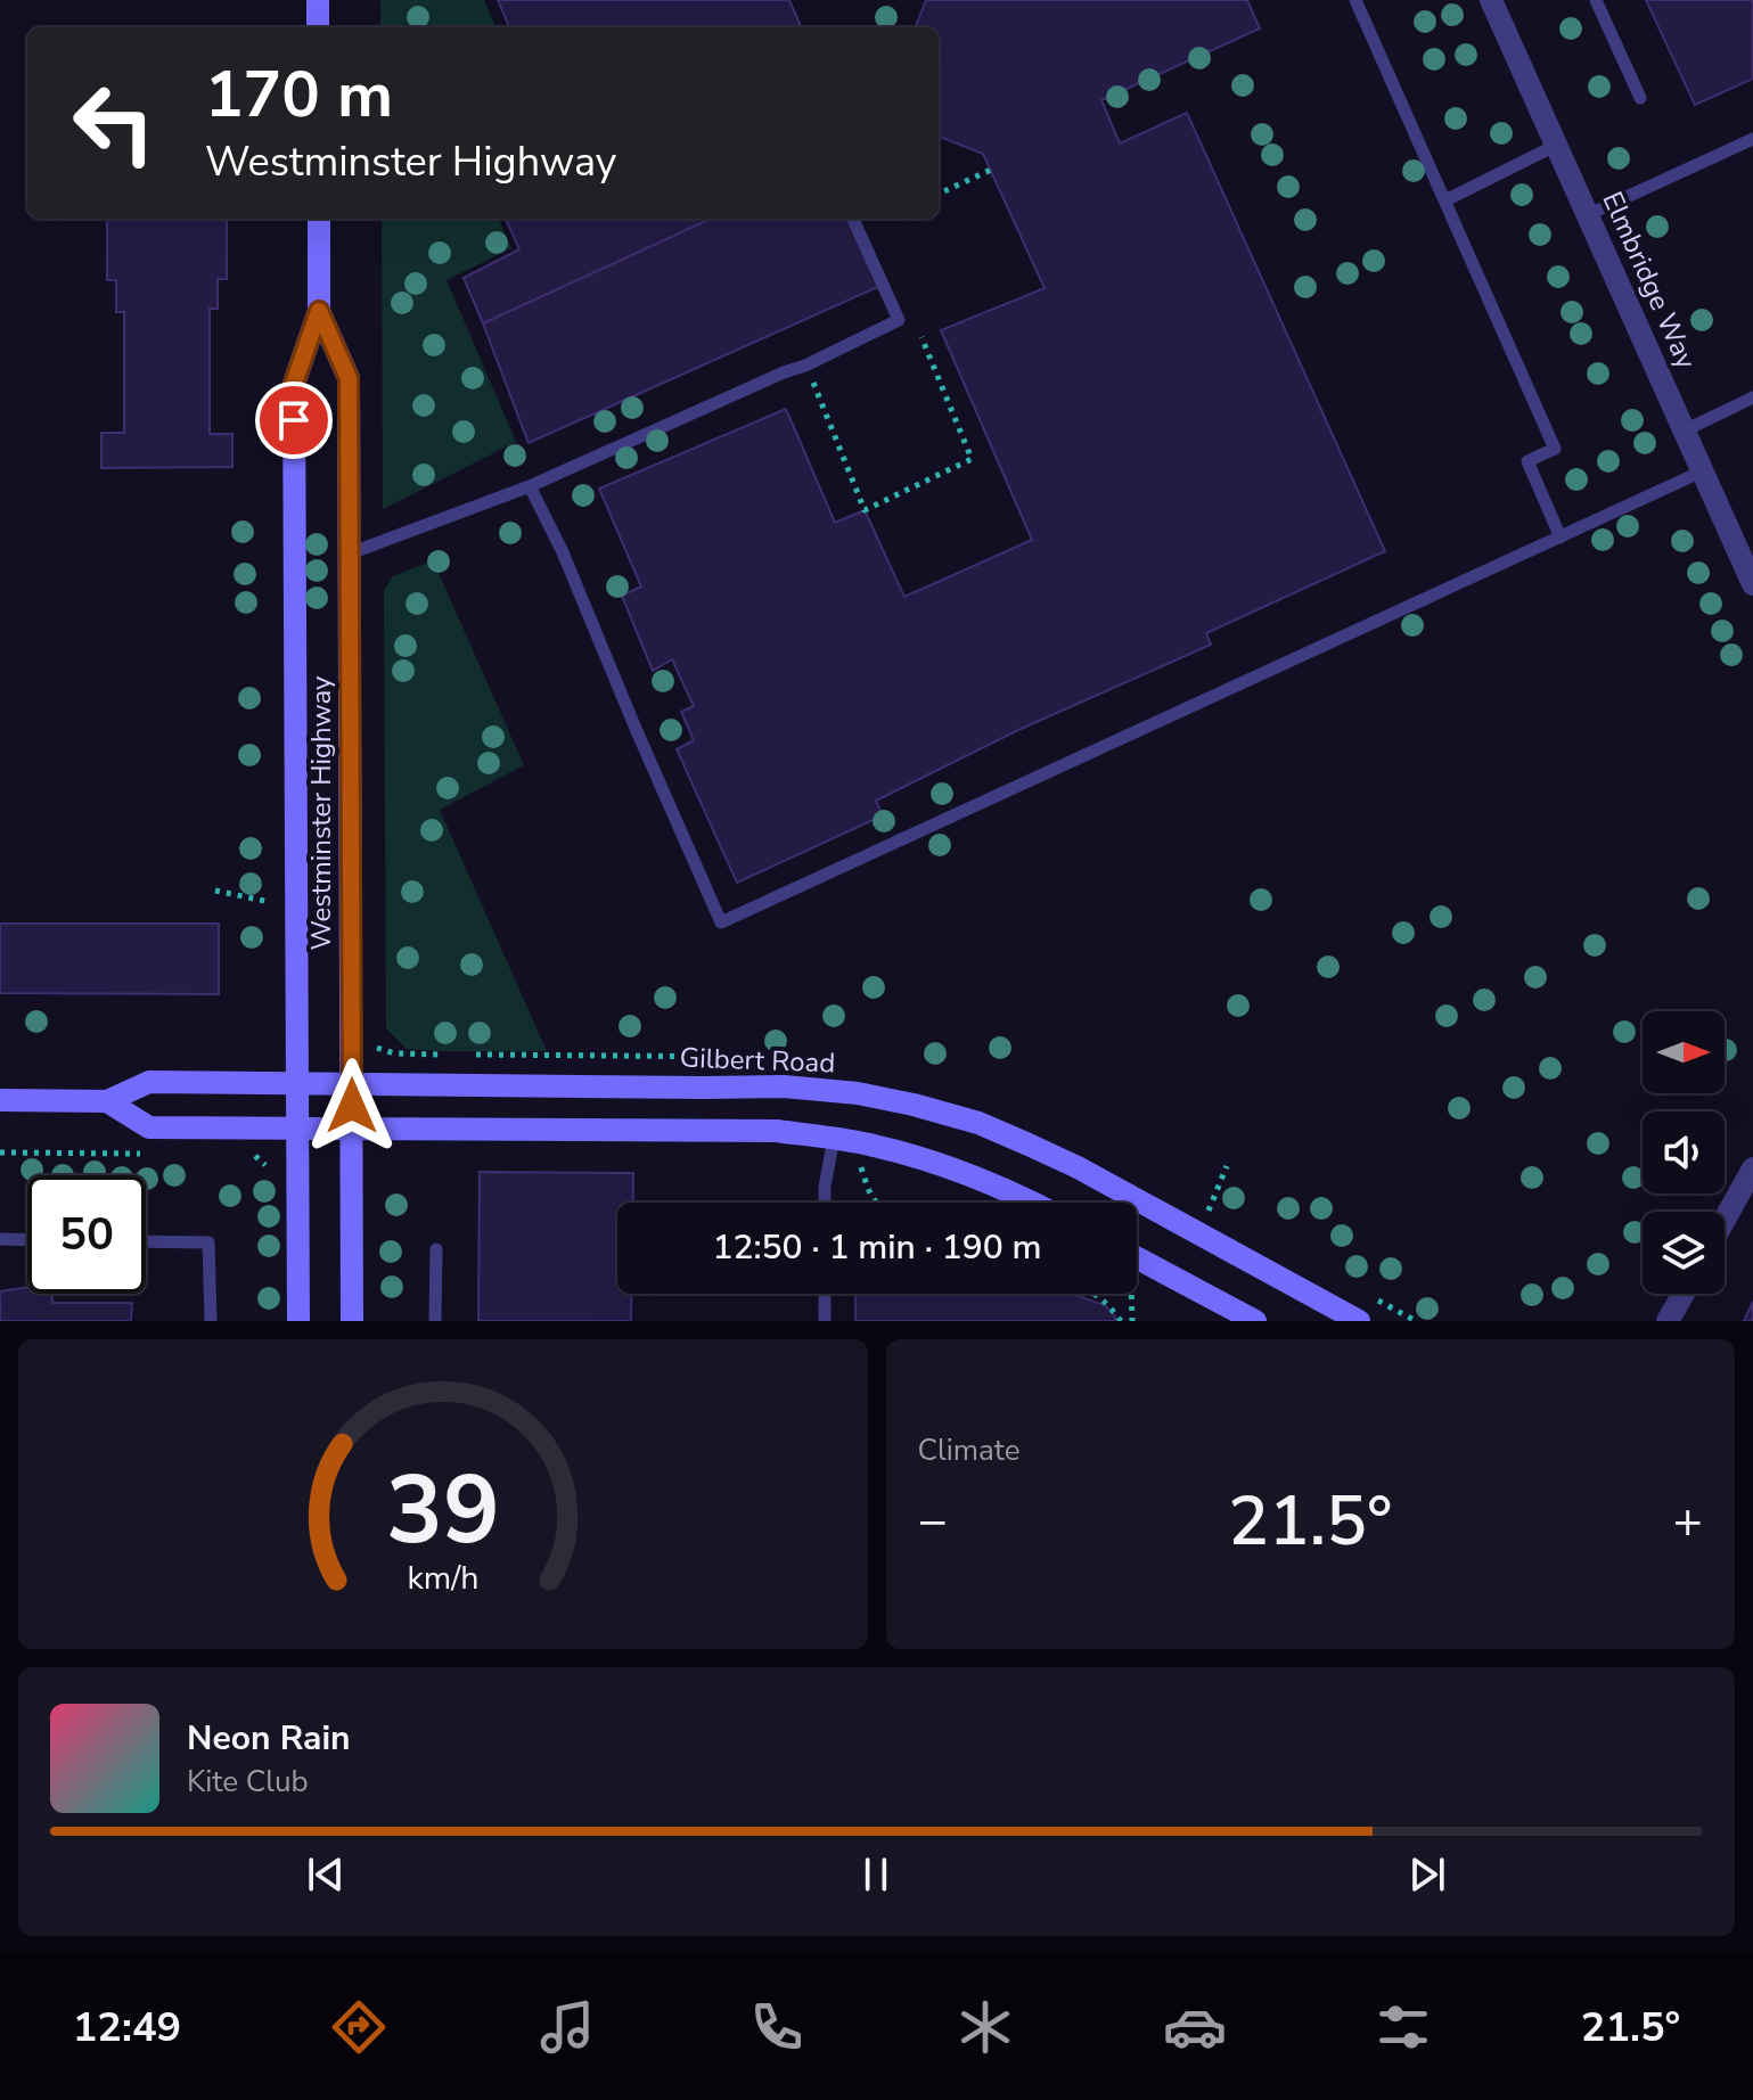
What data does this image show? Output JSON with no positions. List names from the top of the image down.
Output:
{
  "streets": {
    "main road": ["Westminster Highway", "Gilbert Road"],
    "street": ["Elmbridge Way"]
  },
  "crossings": [
    ["Westminster Highway", "Gilbert Road"]
  ],
  "north": "right",
  "page": {
    "turn": ["170 m", "Westminster Highway"],
    "limit": "50",
    "trip": "12:50 · 1 min · 190 m",
    "tile": "Climate",
    "heat": ["−", "21.5°", "+"],
    "song": ["Neon Rain", "Kite Club"],
    "tabs": ["12:49", "21.5°"],
    "gauge": ["39", "km/h"]
  }
}
